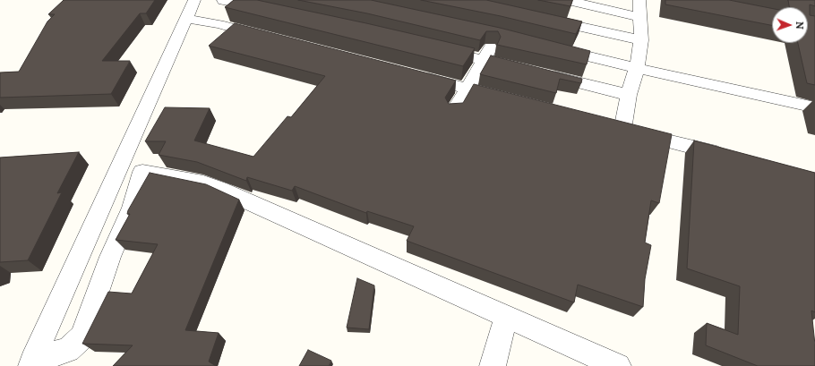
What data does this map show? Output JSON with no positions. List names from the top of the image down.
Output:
{
  "north": "right"
}
